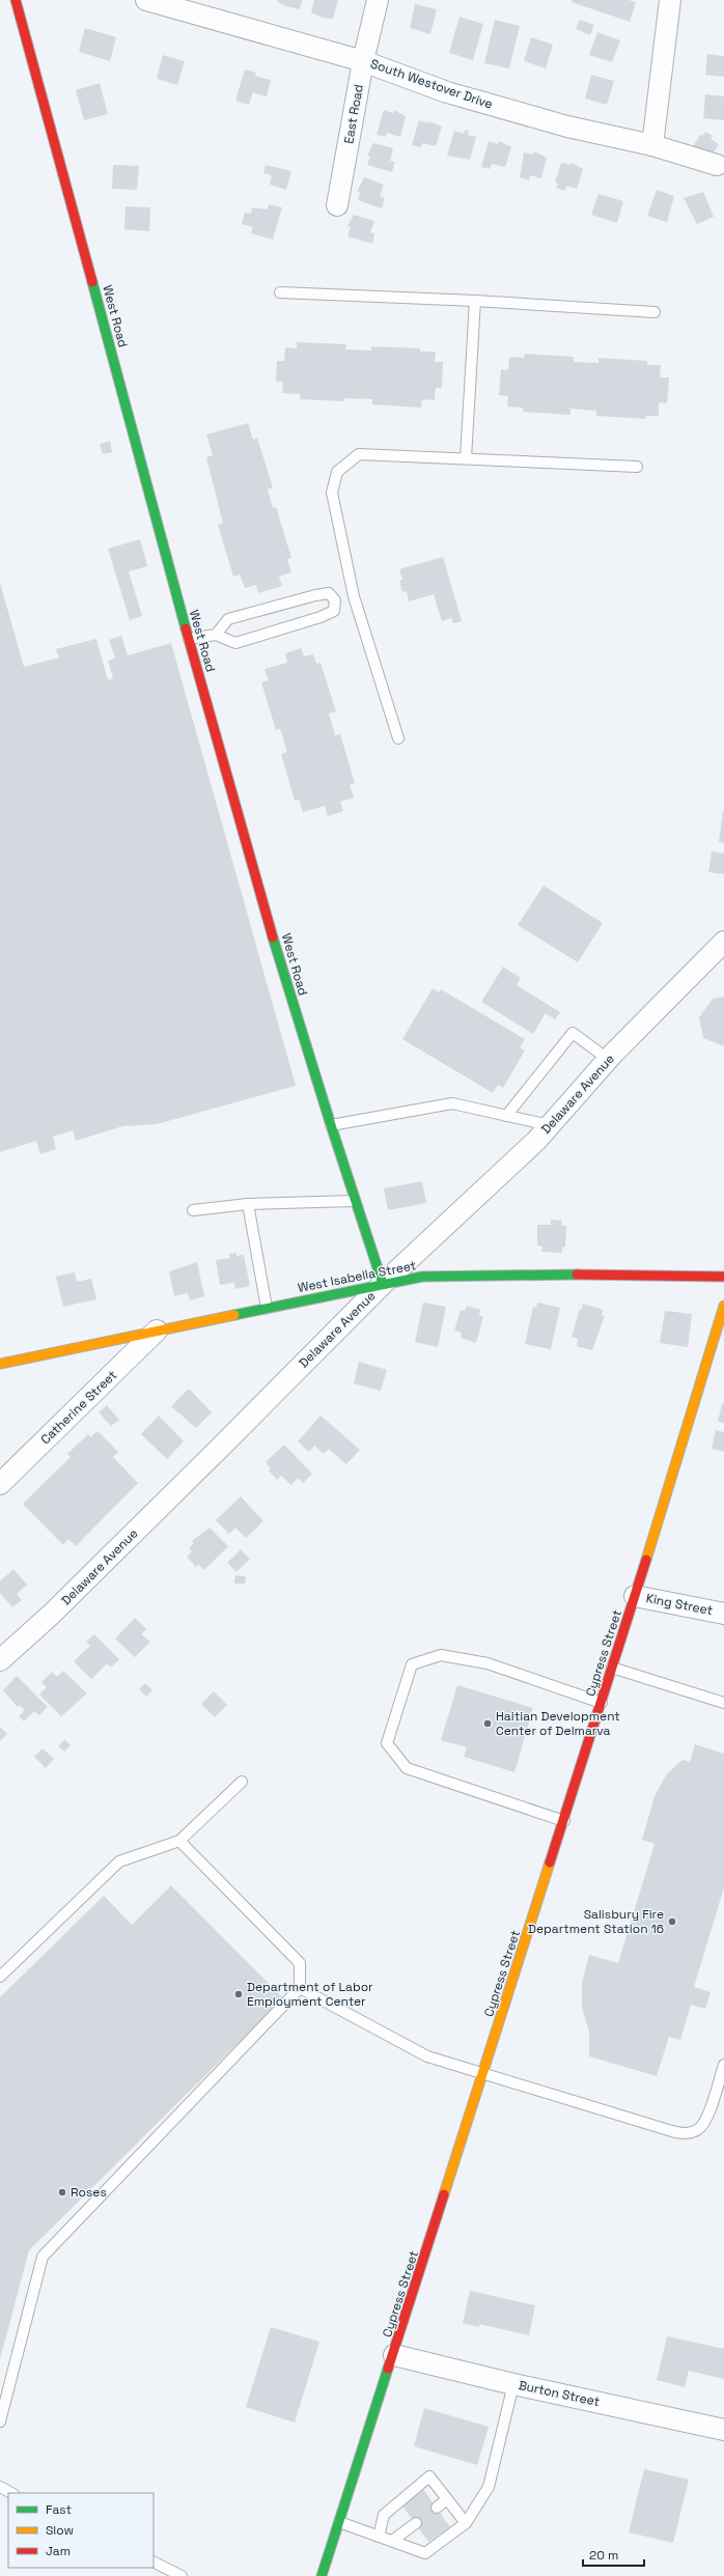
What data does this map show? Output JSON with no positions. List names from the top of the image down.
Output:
{
  "streets": {
    "street": [
      "South Westover Drive",
      "East Road",
      "West Road",
      "Delaware Avenue",
      "West Isabella Street",
      "Catherine Street",
      "King Street",
      "Cypress Street",
      "Burton Street"
    ]
  },
  "crossings": [
    ["South Westover Drive", "East Road"],
    ["West Road", "Delaware Avenue"],
    ["West Road", "West Isabella Street"],
    ["Delaware Avenue", "West Isabella Street"],
    ["West Isabella Street", "Catherine Street"],
    ["King Street", "Cypress Street"],
    ["Cypress Street", "Burton Street"]
  ],
  "places": [
    "Haitian Development Center of Delmarva",
    "Salisbury Fire Department Station 16",
    "Department of Labor Employment Center",
    "Roses"
  ],
  "legend": ["Fast", "Slow", "Jam"],
  "scale_bar": "20 m"
}
